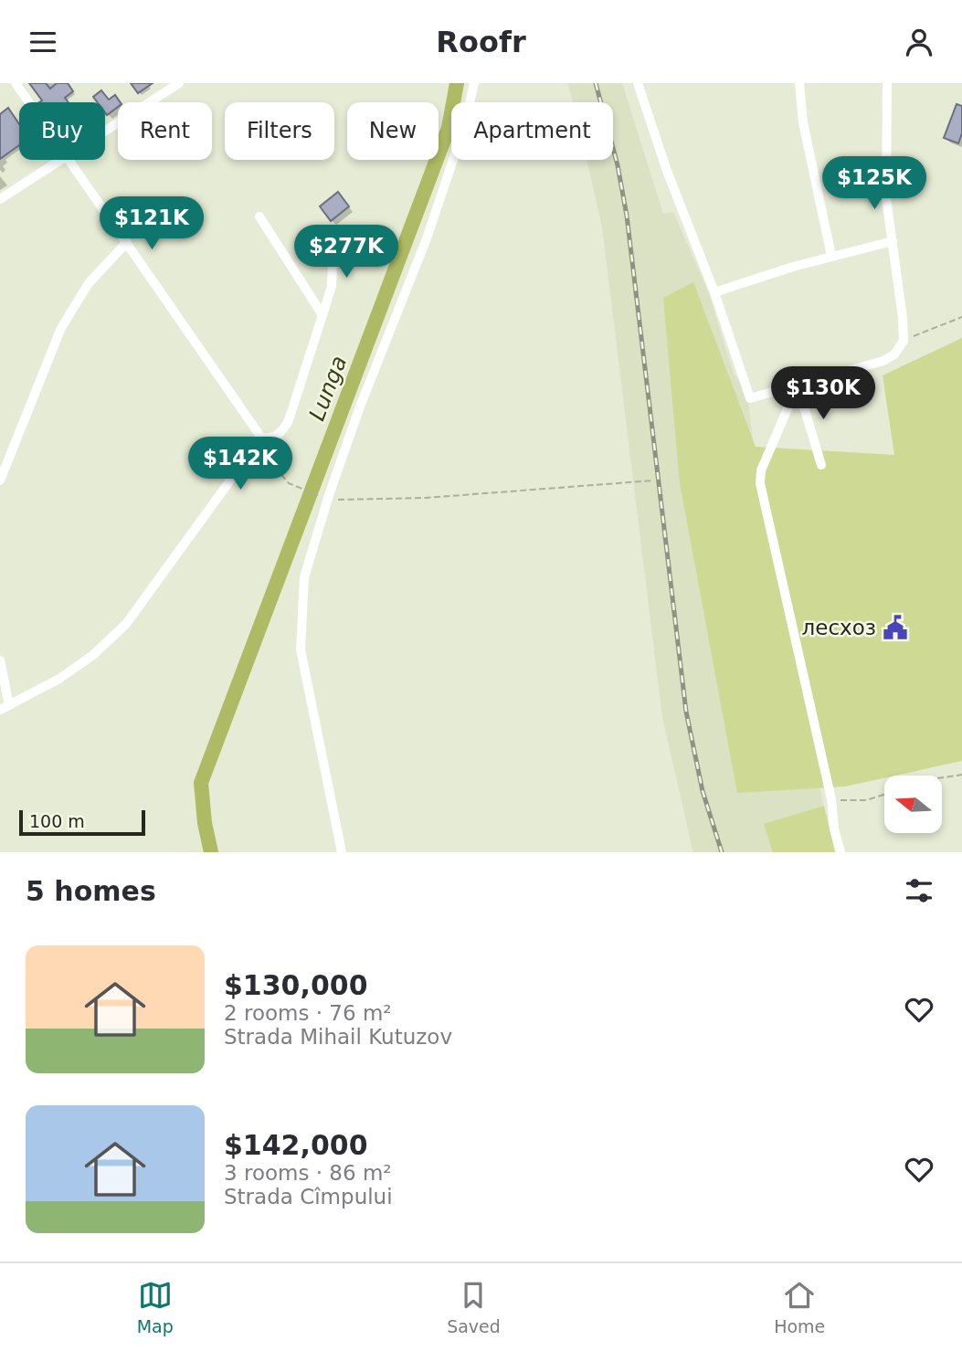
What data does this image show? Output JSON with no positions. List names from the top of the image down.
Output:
{
  "water": ["Lunga"],
  "places": {
    "public building": ["лесхоз"]
  },
  "scale_bar": "100 m",
  "north": "left",
  "page": {
    "header": "Roofr",
    "chip": [
      "Buy",
      "Rent",
      "Filters",
      "New",
      "Apartment"
    ],
    "price": [
      "$125K",
      "$121K",
      "$277K",
      "$130K",
      "$142K"
    ],
    "scale": "100 m",
    "heading": "5 homes",
    "list": [
      {
        "name": "$130,000",
        "note": "2 rooms · 76 m² · Strada Mihail Kutuzov"
      },
      {
        "name": "$142,000",
        "note": "3 rooms · 86 m² · Strada Cîmpului"
      }
    ],
    "tabs": ["Map", "Saved", "Home"]
  }
}
